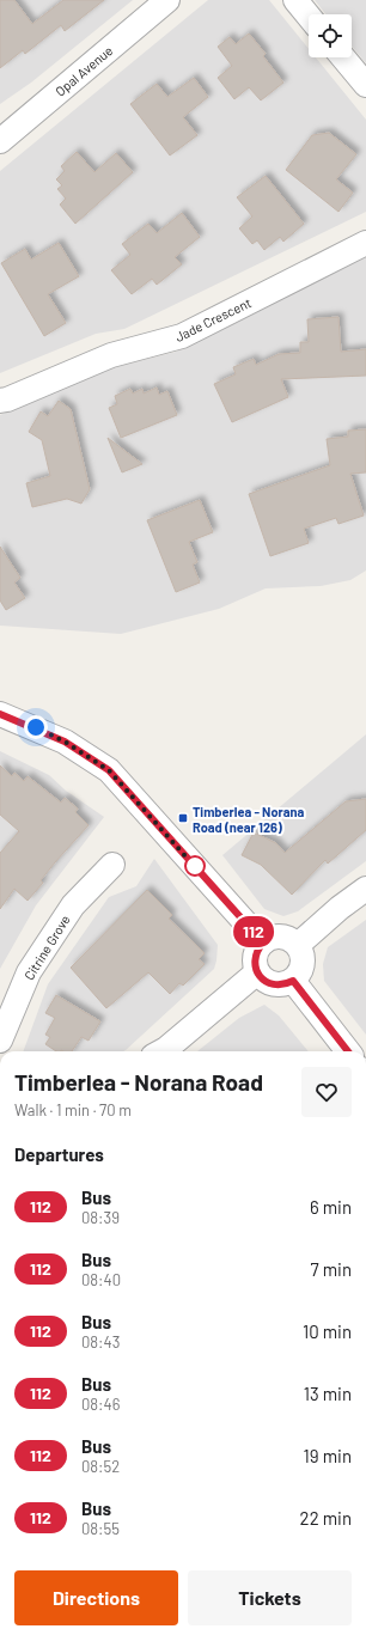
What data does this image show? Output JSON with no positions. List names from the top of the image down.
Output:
{
  "streets": {
    "street": ["Opal Avenue", "Jade Crescent", "Citrine Grove"]
  },
  "places": {
    "transit": ["Timberlea - Norana Road (near 126)"]
  },
  "lines": ["bus line 112"],
  "page": {
    "on_map": "112",
    "heading": [
      ["Timberlea - Norana Road", "Walk · 1 min · 70 m"],
      "Departures"
    ],
    "list": [
      {
        "mark": "112",
        "name": "Bus",
        "note": "08:39",
        "value": "6 min"
      },
      {
        "mark": "112",
        "name": "Bus",
        "note": "08:40",
        "value": "7 min"
      },
      {
        "mark": "112",
        "name": "Bus",
        "note": "08:43",
        "value": "10 min"
      },
      {
        "mark": "112",
        "name": "Bus",
        "note": "08:46",
        "value": "13 min"
      },
      {
        "mark": "112",
        "name": "Bus",
        "note": "08:52",
        "value": "19 min"
      },
      {
        "mark": "112",
        "name": "Bus",
        "note": "08:55",
        "value": "22 min"
      }
    ],
    "buttons": ["Directions", "Tickets"]
  }
}
